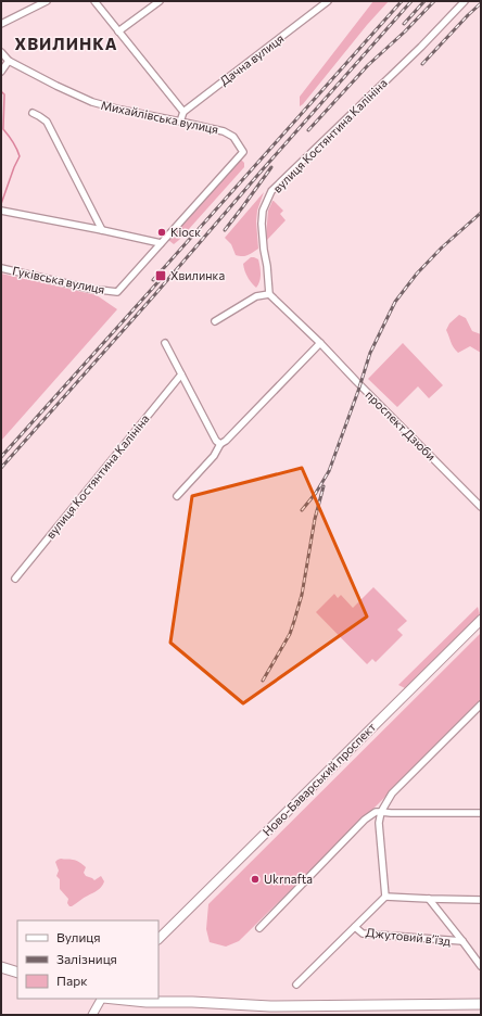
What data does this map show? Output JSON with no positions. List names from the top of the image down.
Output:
{
  "streets": {
    "main road": ["Ново-Баварський проспект"],
    "street": [
      "Дачна вулиця",
      "Михайлівська вулиця",
      "вулиця Костянтина Калініна",
      "Гуківська вулиця",
      "проспект Дзюби",
      "Джутовий в’їзд"
    ]
  },
  "crossings": [
    ["Михайлівська вулиця", "Гуківська вулиця"]
  ],
  "districts": ["ХВИЛИНКА"],
  "places": {
    "other": ["Кіоск", "Ukrnafta"],
    "transit": ["Хвилинка"]
  },
  "legend": ["Вулиця", "Залізниця", "Парк"]
}
